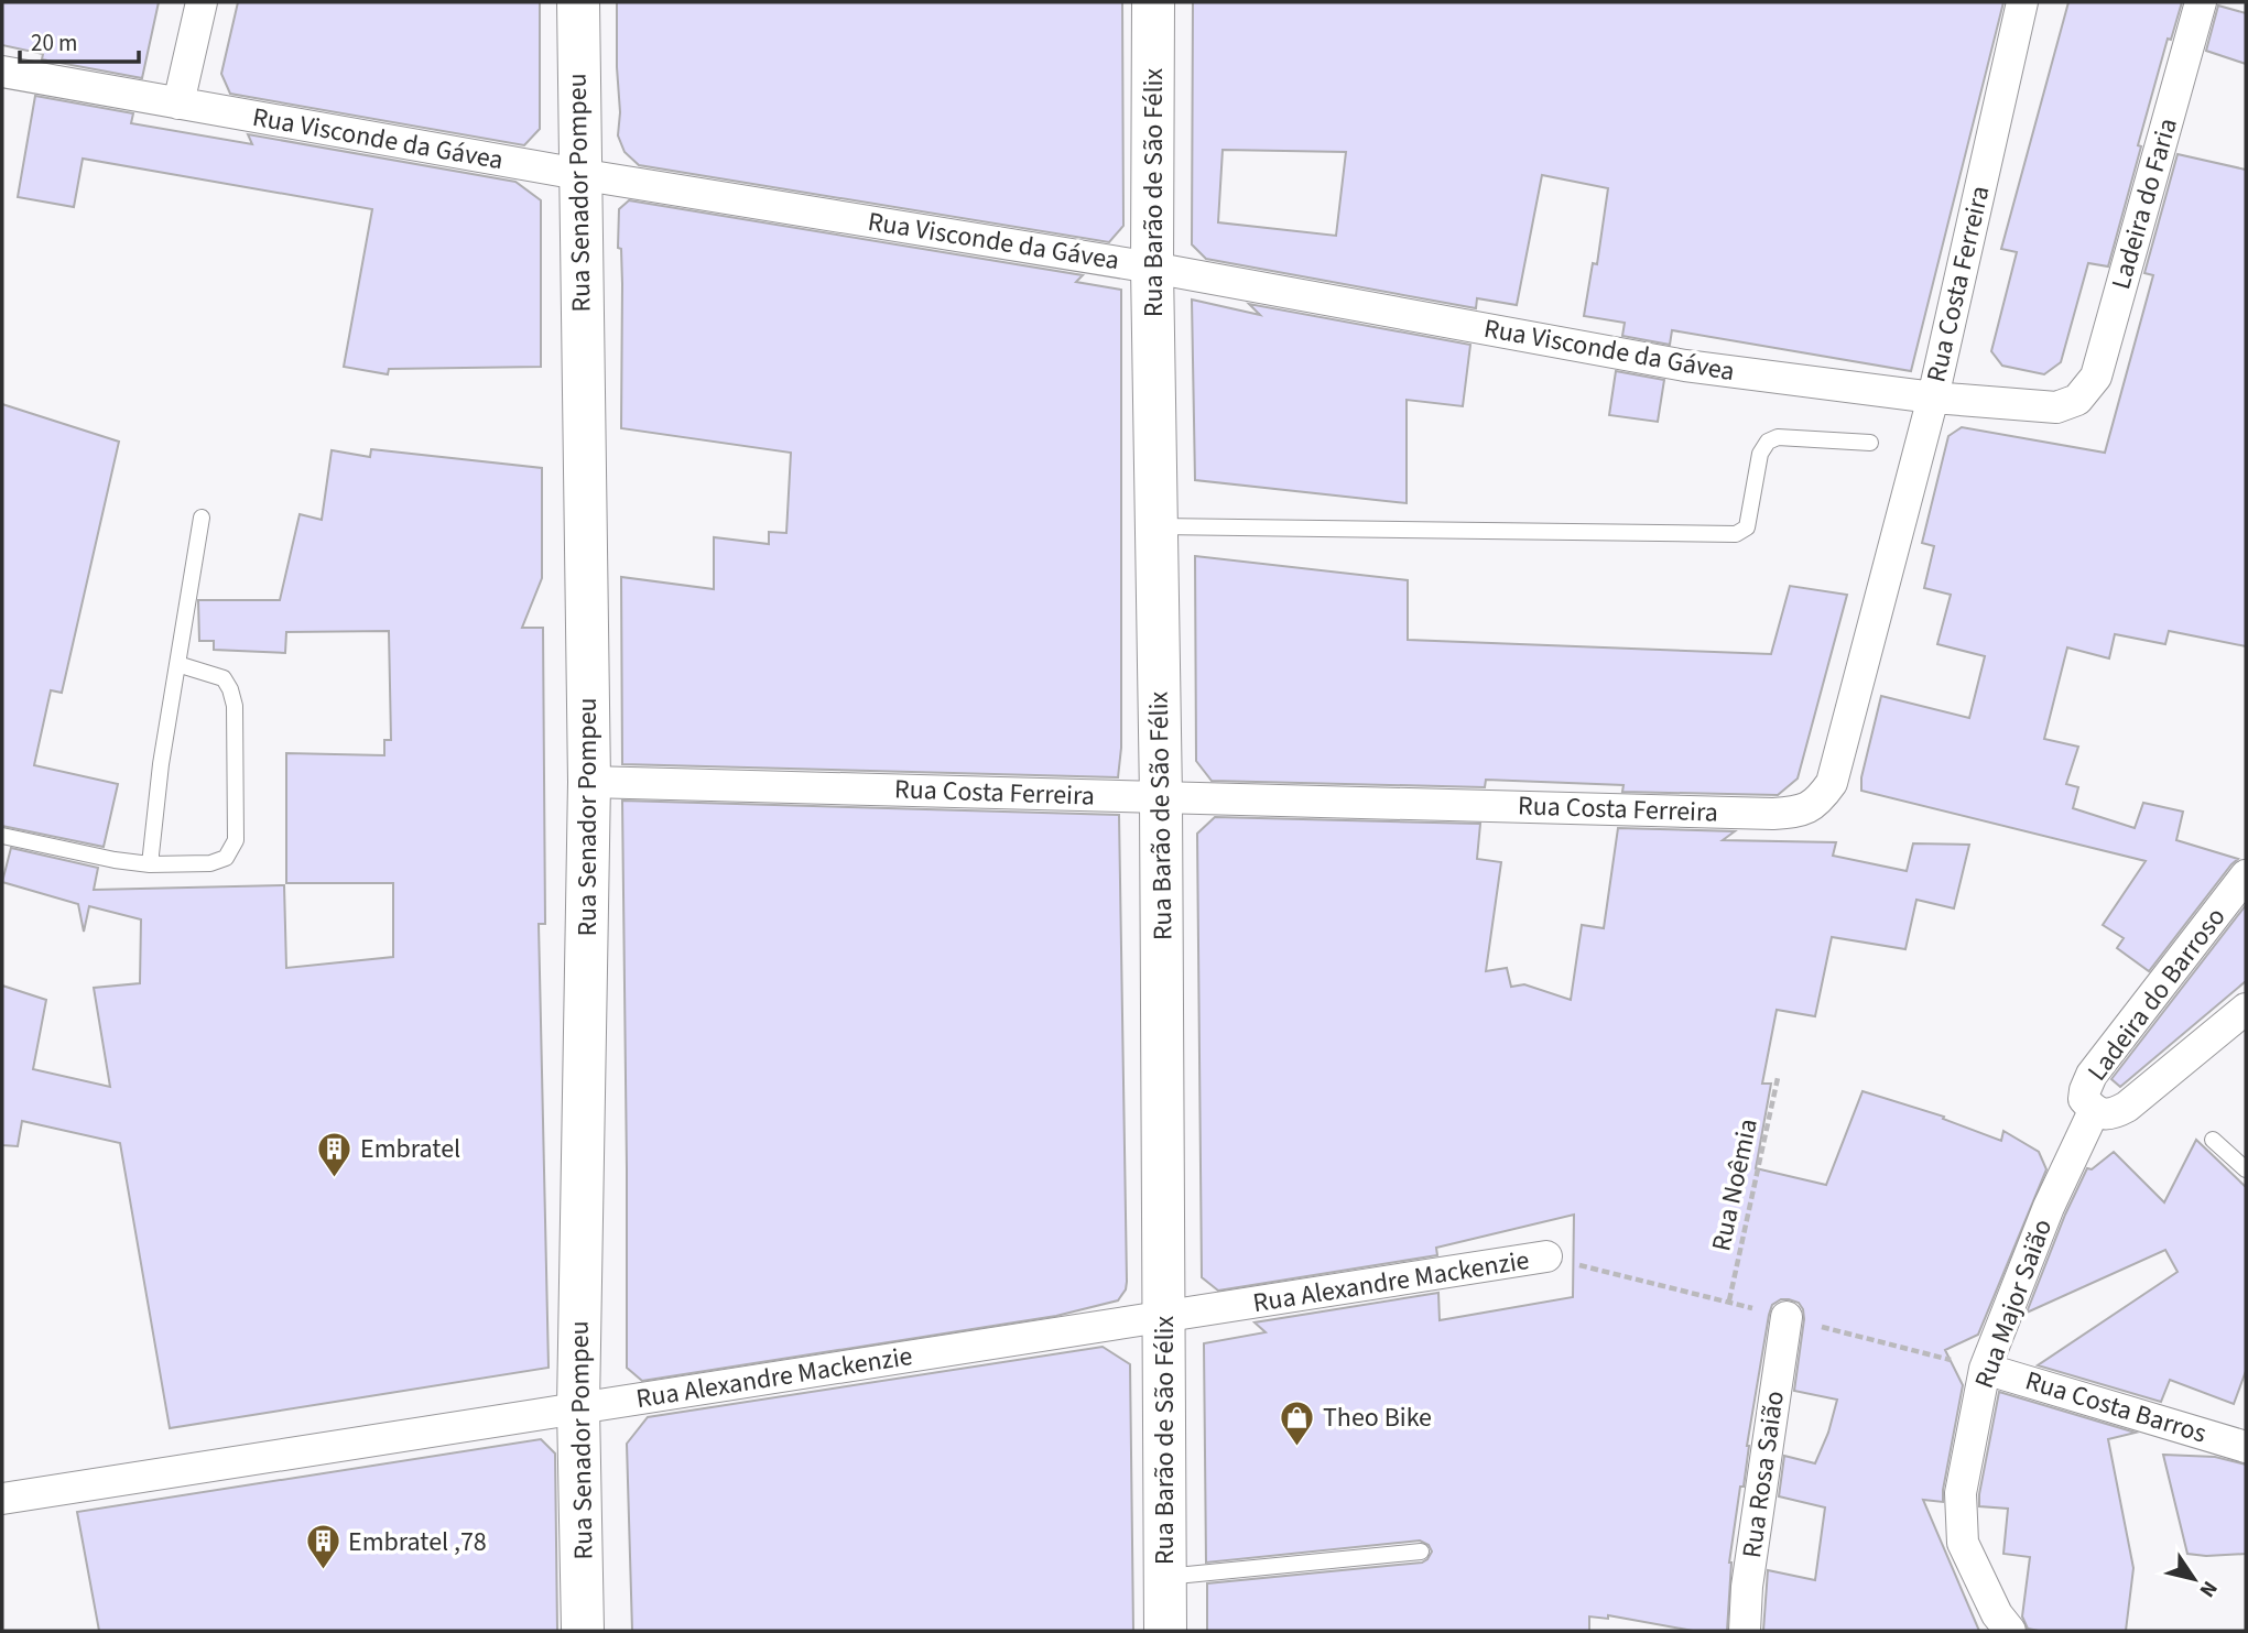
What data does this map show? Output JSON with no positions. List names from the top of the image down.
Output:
{
  "streets": {
    "street": [
      "Rua Visconde da Gávea",
      "Rua Senador Pompeu",
      "Rua Barão de São Félix",
      "Ladeira do Faria",
      "Rua Costa Ferreira",
      "Ladeira do Barroso",
      "Rua Alexandre Mackenzie",
      "Rua Major Saião",
      "Rua Costa Barros",
      "Rua Rosa Saião"
    ],
    "path": ["Rua Noêmia"]
  },
  "crossings": [
    ["Rua Visconde da Gávea", "Rua Senador Pompeu"],
    ["Rua Visconde da Gávea", "Rua Barão de São Félix"],
    ["Rua Visconde da Gávea", "Ladeira do Faria"],
    ["Rua Visconde da Gávea", "Rua Costa Ferreira"],
    ["Rua Senador Pompeu", "Rua Costa Ferreira"],
    ["Rua Senador Pompeu", "Rua Alexandre Mackenzie"],
    ["Rua Barão de São Félix", "Rua Costa Ferreira"],
    ["Rua Barão de São Félix", "Rua Alexandre Mackenzie"],
    ["Ladeira do Barroso", "Rua Major Saião"],
    ["Rua Major Saião", "Rua Costa Barros"]
  ],
  "places": {
    "building": ["Embratel", "Embratel ,78"],
    "shop": ["Theo Bike"]
  },
  "scale_bar": "20 m",
  "north": "bottom right"
}
